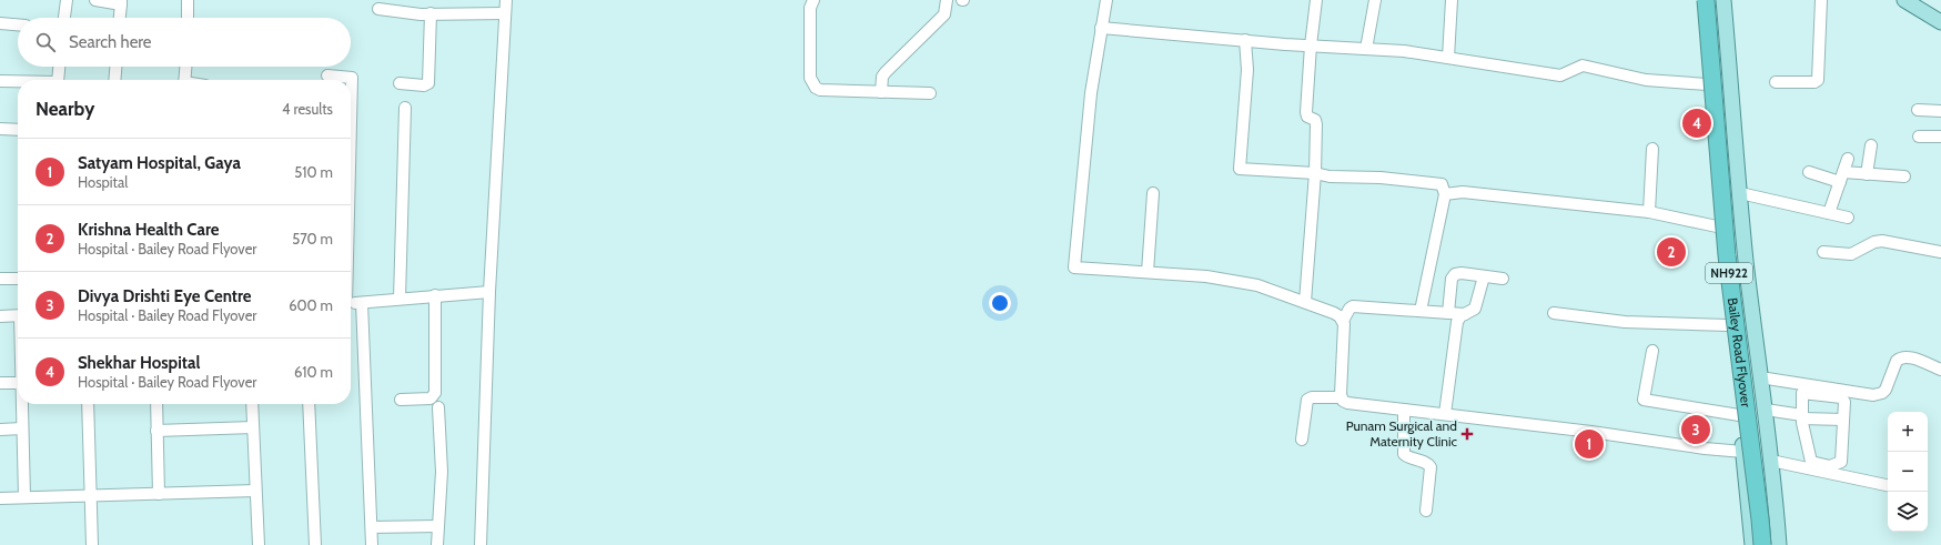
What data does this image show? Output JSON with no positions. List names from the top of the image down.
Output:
{
  "streets": {
    "highway": ["NH922", "Bailey Road Flyover"]
  },
  "places": {
    "health": ["Punam Surgical and Maternity Clinic"]
  },
  "page": {
    "search": "Search here",
    "heading": ["Nearby", "4 results"],
    "pins": [
      "4",
      "2",
      "3",
      "1"
    ],
    "list": [
      {
        "mark": "1",
        "name": "Satyam Hospital, Gaya",
        "note": "Hospital",
        "value": "510 m"
      },
      {
        "mark": "2",
        "name": "Krishna Health Care",
        "note": "Hospital · Bailey Road Flyover",
        "value": "570 m"
      },
      {
        "mark": "3",
        "name": "Divya Drishti Eye Centre",
        "note": "Hospital · Bailey Road Flyover",
        "value": "600 m"
      },
      {
        "mark": "4",
        "name": "Shekhar Hospital",
        "note": "Hospital · Bailey Road Flyover",
        "value": "610 m"
      }
    ],
    "map_buttons": ["+", "−"]
  }
}
